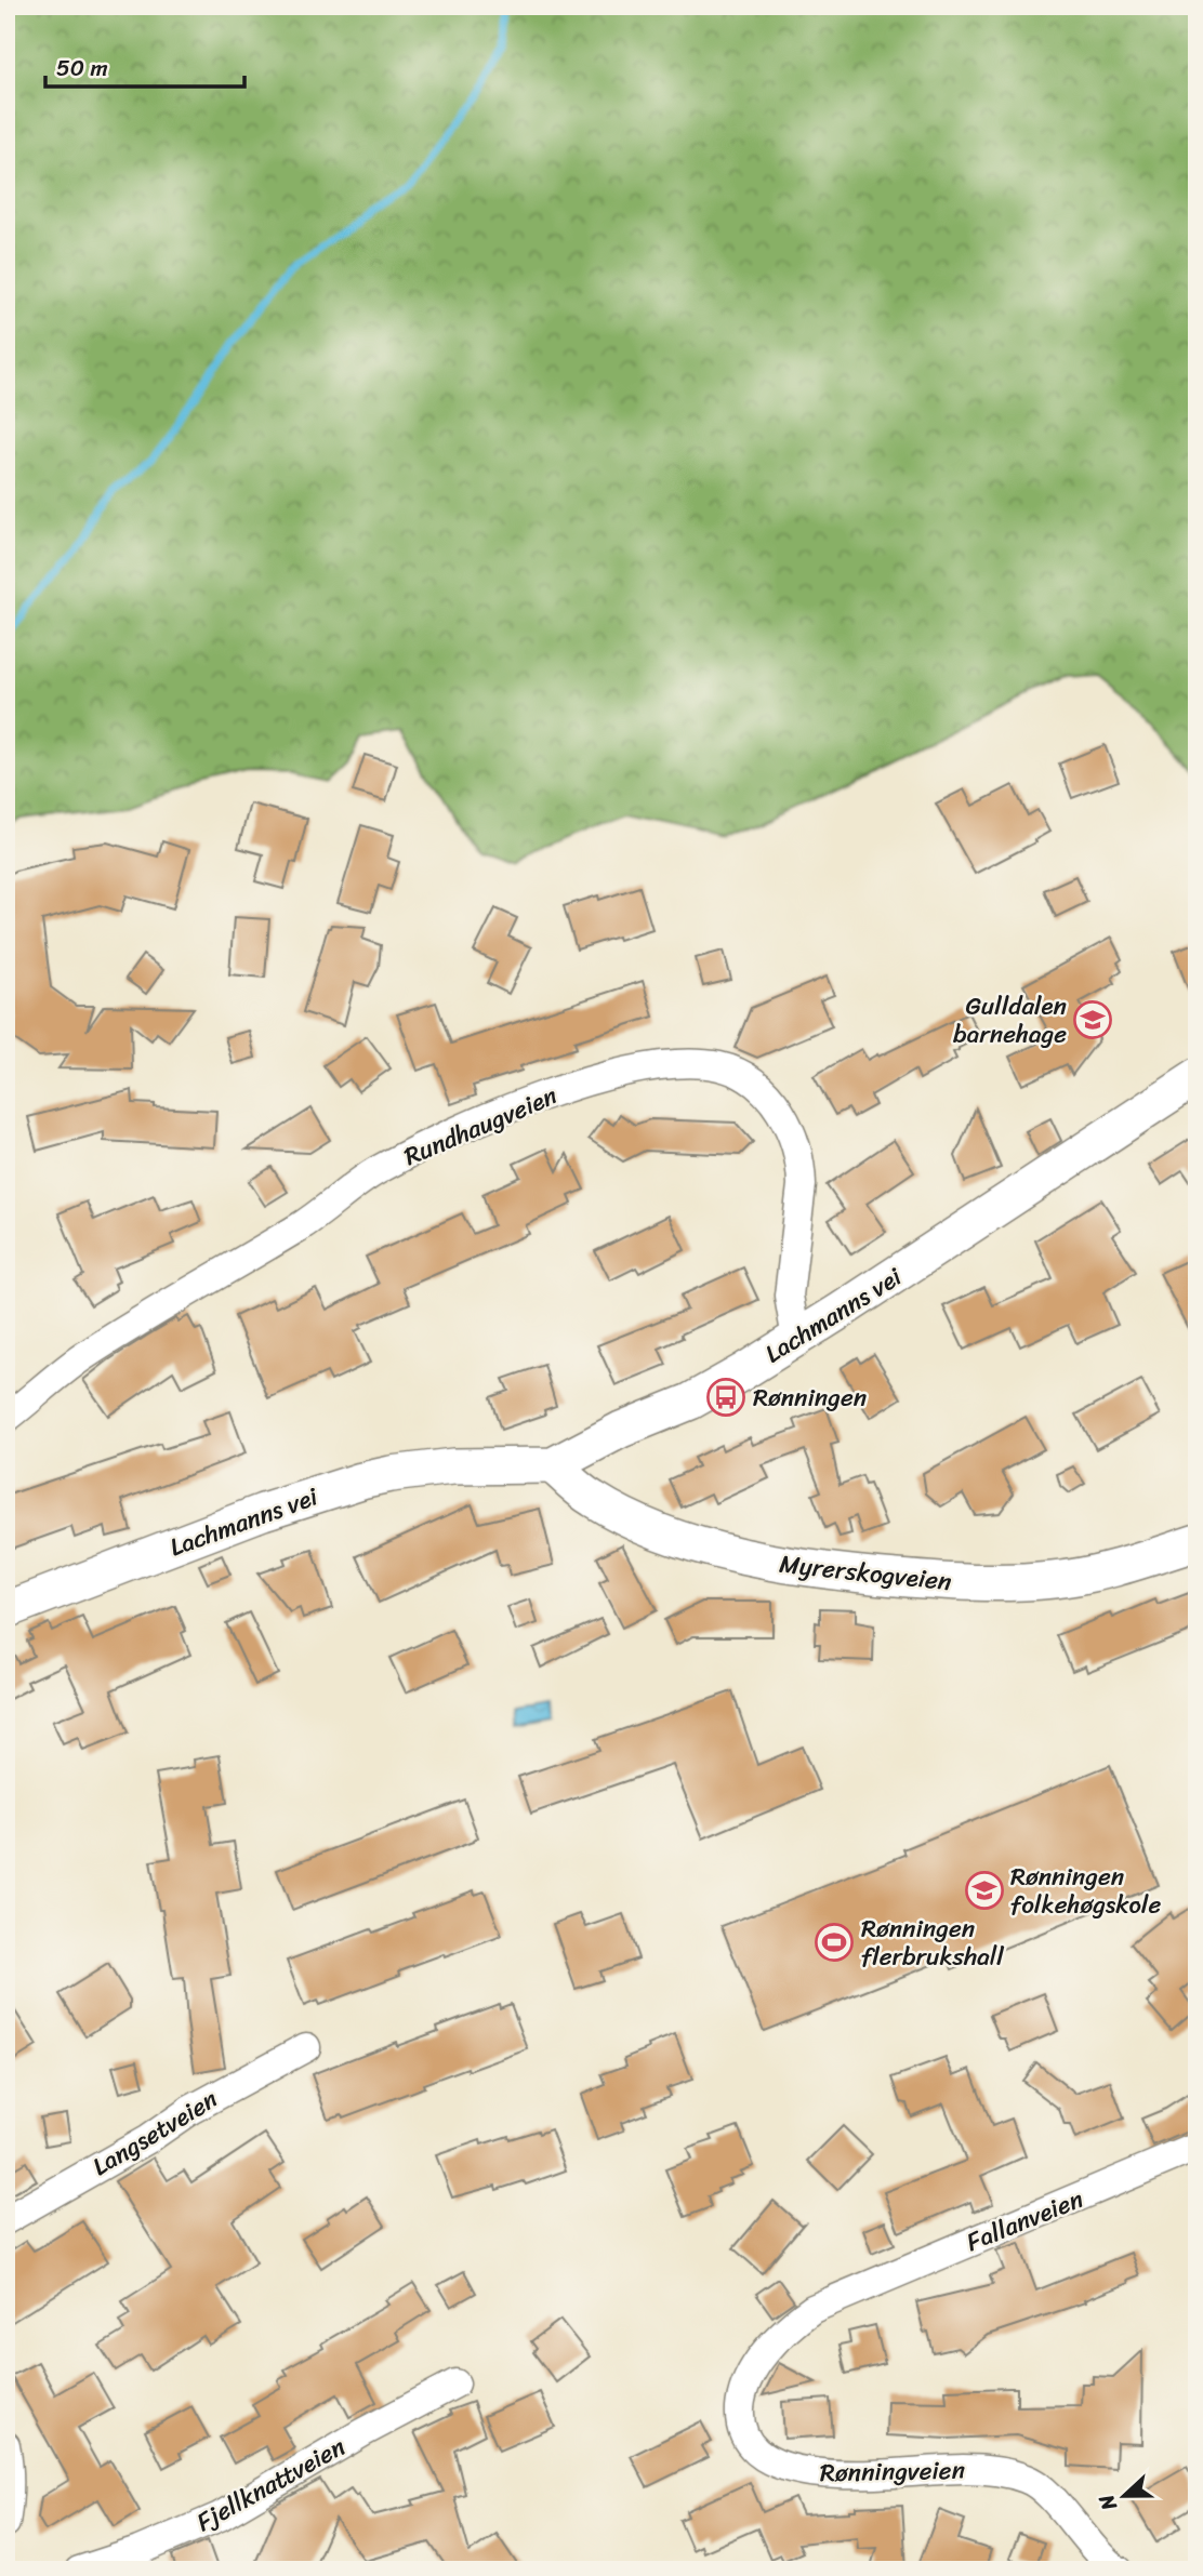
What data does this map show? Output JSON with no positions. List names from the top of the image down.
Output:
{
  "streets": {
    "street": [
      "Rundhaugveien",
      "Lachmanns vei",
      "Myrerskogveien",
      "Langsetveien",
      "Fallanveien",
      "Rønningveien",
      "Fjellknattveien"
    ]
  },
  "crossings": [
    ["Rundhaugveien", "Lachmanns vei"],
    ["Lachmanns vei", "Myrerskogveien"],
    ["Fallanveien", "Rønningveien"]
  ],
  "places": {
    "school or university": ["Gulldalen barnehage", "Rønningen folkehøgskole"],
    "bus stop": ["Rønningen"],
    "sports": ["Rønningen flerbrukshall"]
  },
  "scale_bar": "50 m",
  "north": "left"
}
